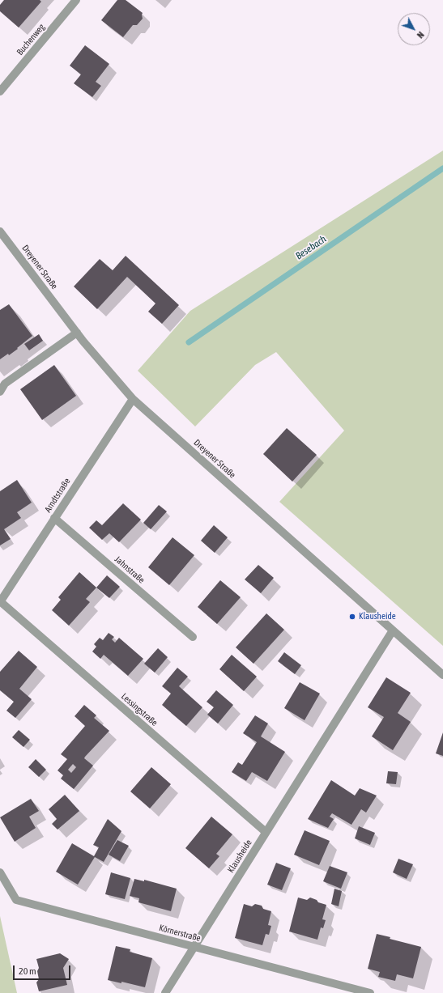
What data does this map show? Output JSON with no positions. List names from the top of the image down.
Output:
{
  "streets": {
    "street": [
      "Buchenweg",
      "Dreyener Straße",
      "Arndtstraße",
      "Jahnstraße",
      "Lessingstraße",
      "Klausheide",
      "Körnerstraße"
    ]
  },
  "crossings": [
    ["Dreyener Straße", "Arndtstraße"],
    ["Dreyener Straße", "Klausheide"],
    ["Arndtstraße", "Jahnstraße"],
    ["Arndtstraße", "Lessingstraße"],
    ["Lessingstraße", "Klausheide"],
    ["Klausheide", "Körnerstraße"]
  ],
  "water": ["Besebach"],
  "places": ["Klausheide"],
  "scale_bar": "20 m",
  "north": "bottom right"
}
